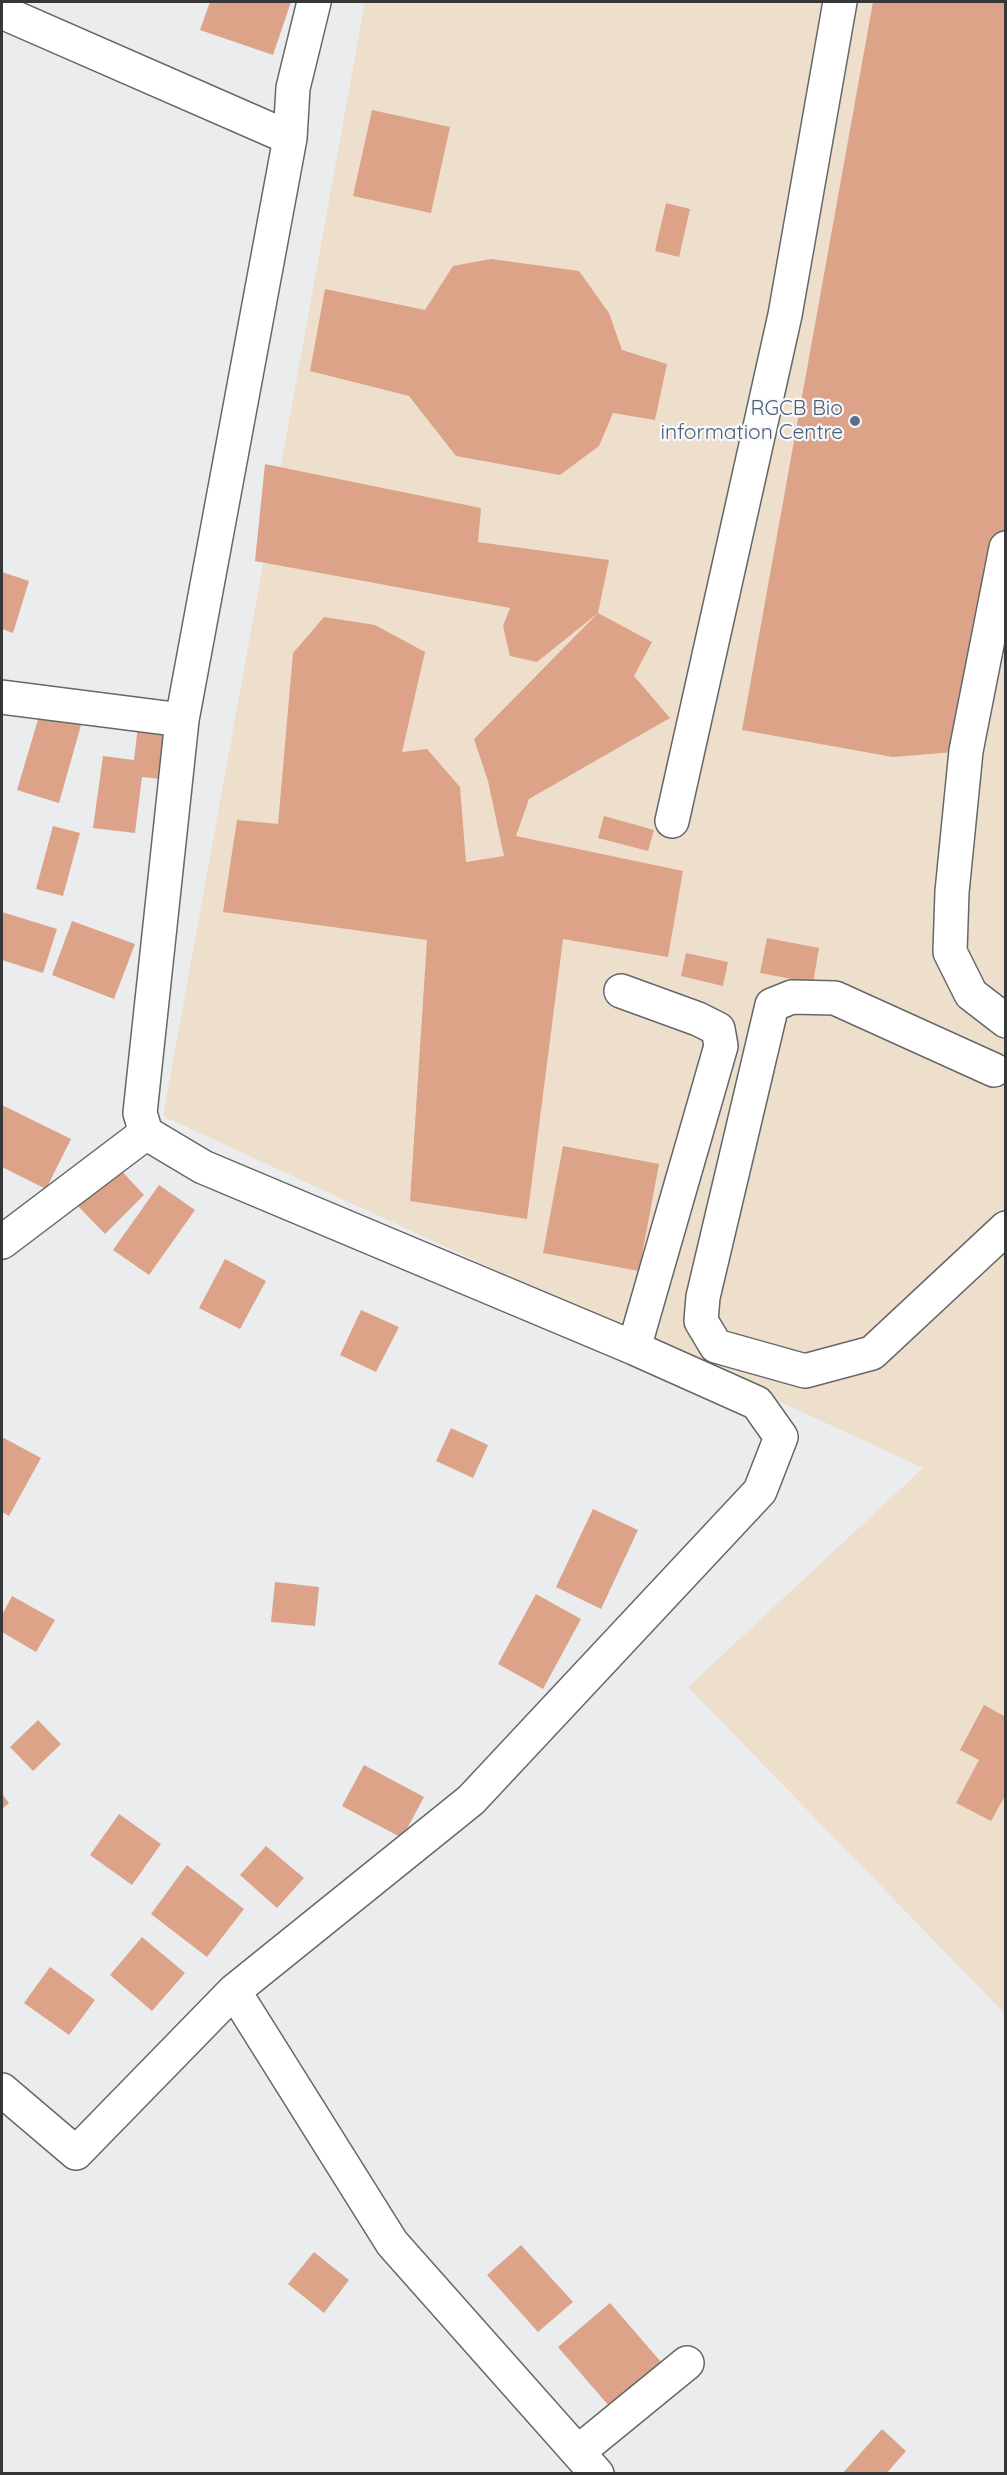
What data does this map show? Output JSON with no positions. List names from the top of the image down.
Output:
{
  "places": ["RGCB Bio information Centre"]
}
